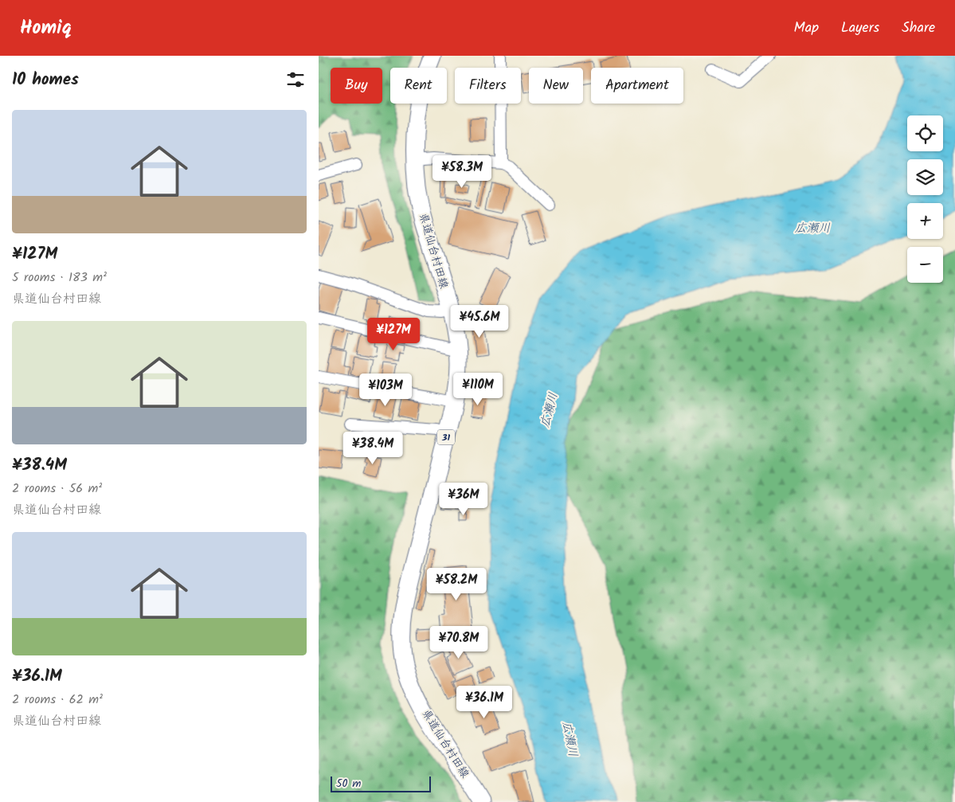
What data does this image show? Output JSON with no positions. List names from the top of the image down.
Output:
{
  "streets": {
    "main road": ["県道仙台村田線", "31"]
  },
  "water": ["広瀬川"],
  "scale_bar": "50 m",
  "page": {
    "header": "Homiq",
    "nav": ["Map", "Layers", "Share"],
    "heading": "10 homes",
    "chip": [
      "Buy",
      "Rent",
      "Filters",
      "New",
      "Apartment"
    ],
    "list": [
      {
        "name": "¥127M",
        "note": "5 rooms · 183 m² · 県道仙台村田線"
      },
      {
        "name": "¥38.4M",
        "note": "2 rooms · 56 m² · 県道仙台村田線"
      },
      {
        "name": "¥36.1M",
        "note": "2 rooms · 62 m² · 県道仙台村田線"
      }
    ],
    "map_buttons": ["+", "−"],
    "price": [
      "¥58.3M",
      "¥45.6M",
      "¥127M",
      "¥110M",
      "¥103M",
      "¥38.4M",
      "¥36M",
      "¥58.2M",
      "¥70.8M",
      "¥36.1M"
    ],
    "scale": "50 m"
  }
}
